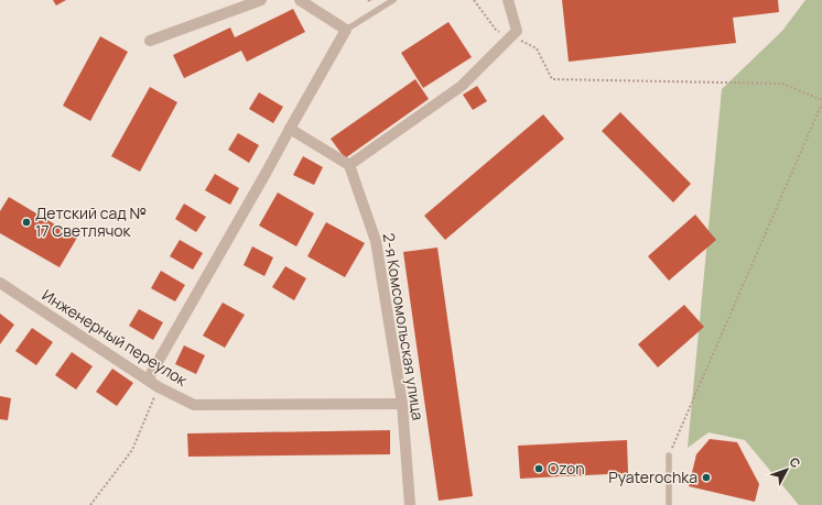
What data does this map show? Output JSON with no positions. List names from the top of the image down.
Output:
{
  "streets": {
    "street": ["2-я Комсомольская улица", "Инженерный переулок"]
  },
  "crossings": [
    ["2-я Комсомольская улица", "Инженерный переулок"]
  ],
  "places": ["Детский сад № 17 Светлячок", "Ozon", "Pyaterochka"],
  "north": "top right"
}
